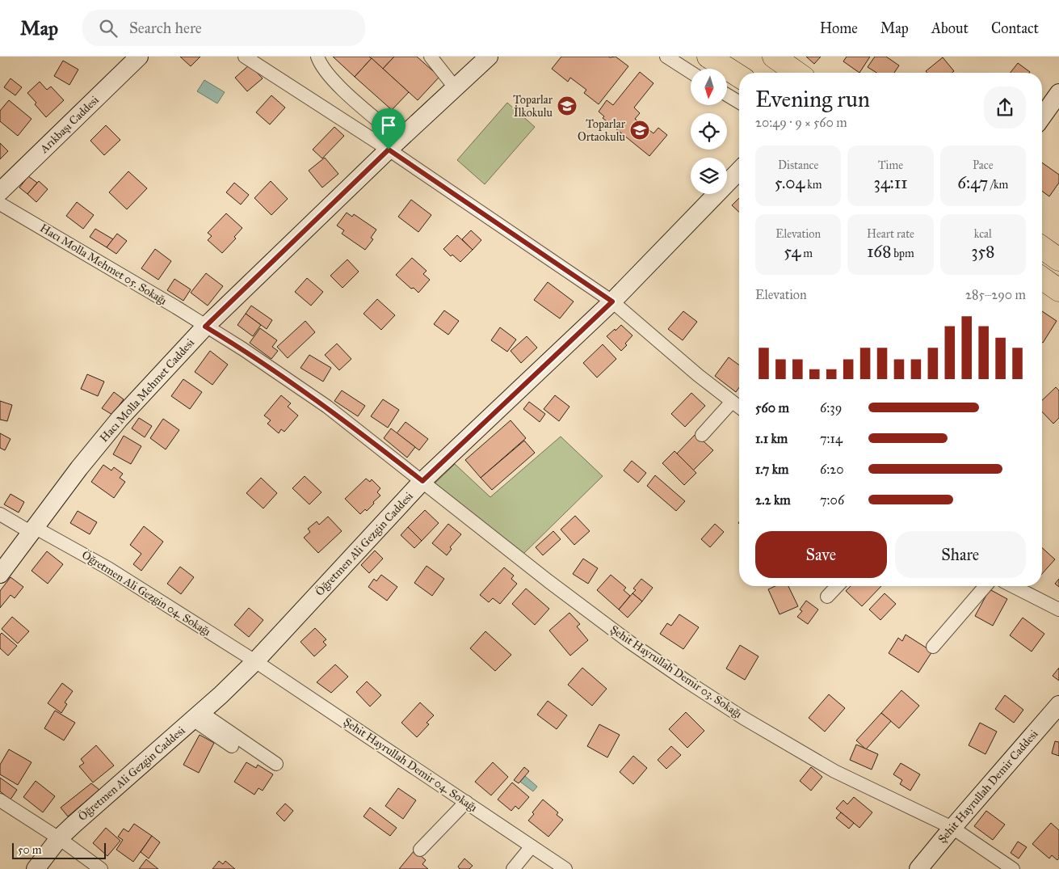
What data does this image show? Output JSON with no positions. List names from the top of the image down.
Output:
{
  "streets": {
    "street": [
      "Arıkbaşı Caddesi",
      "Hacı Molla Mehmet 05. Sokağı",
      "Hacı Molla Mehmet Caddesi",
      "Öğretmen Ali Gezgin Caddesi",
      "Öğretmen Ali Gezgin 04. Sokağı",
      "Şehit Hayrullah Demir 03. Sokağı",
      "Şehit Hayrullah Demir 04. Sokağı",
      "Şehit Hayrullah Demir Caddesi"
    ]
  },
  "crossings": [
    ["Hacı Molla Mehmet 05. Sokağı", "Hacı Molla Mehmet Caddesi"],
    ["Hacı Molla Mehmet 05. Sokağı", "Öğretmen Ali Gezgin Caddesi"],
    ["Hacı Molla Mehmet 05. Sokağı", "Şehit Hayrullah Demir 03. Sokağı"],
    ["Hacı Molla Mehmet Caddesi", "Öğretmen Ali Gezgin 04. Sokağı"],
    ["Öğretmen Ali Gezgin Caddesi", "Öğretmen Ali Gezgin 04. Sokağı"],
    ["Öğretmen Ali Gezgin Caddesi", "Şehit Hayrullah Demir 03. Sokağı"],
    ["Öğretmen Ali Gezgin Caddesi", "Şehit Hayrullah Demir 04. Sokağı"],
    ["Öğretmen Ali Gezgin 04. Sokağı", "Şehit Hayrullah Demir 04. Sokağı"],
    ["Şehit Hayrullah Demir 03. Sokağı", "Şehit Hayrullah Demir Caddesi"]
  ],
  "places": {
    "school or university": ["Toparlar İlkokulu", "Toparlar Ortaokulu"]
  },
  "scale_bar": "50 m",
  "north": "bottom",
  "page": {
    "header": "Map",
    "search": "Search here",
    "nav": [
      "Home",
      "Map",
      "About",
      "Contact"
    ],
    "heading": ["Evening run", "20:49 · 9 × 560 m"],
    "stats": [
      ["Distance", "5.04 km"],
      ["Time", "34:11"],
      ["Pace", "6:47 /km"],
      ["Elevation", "54 m"],
      ["Heart rate", "168 bpm"],
      ["kcal", "358"]
    ],
    "chart": ["Elevation", "285–290 m"],
    "list": [
      {
        "name": "560 m",
        "note": "6:39"
      },
      {
        "name": "1.1 km",
        "note": "7:14"
      },
      {
        "name": "1.7 km",
        "note": "6:20"
      },
      {
        "name": "2.2 km",
        "note": "7:06"
      }
    ],
    "buttons": ["Save", "Share"],
    "scale": "50 m"
  }
}
